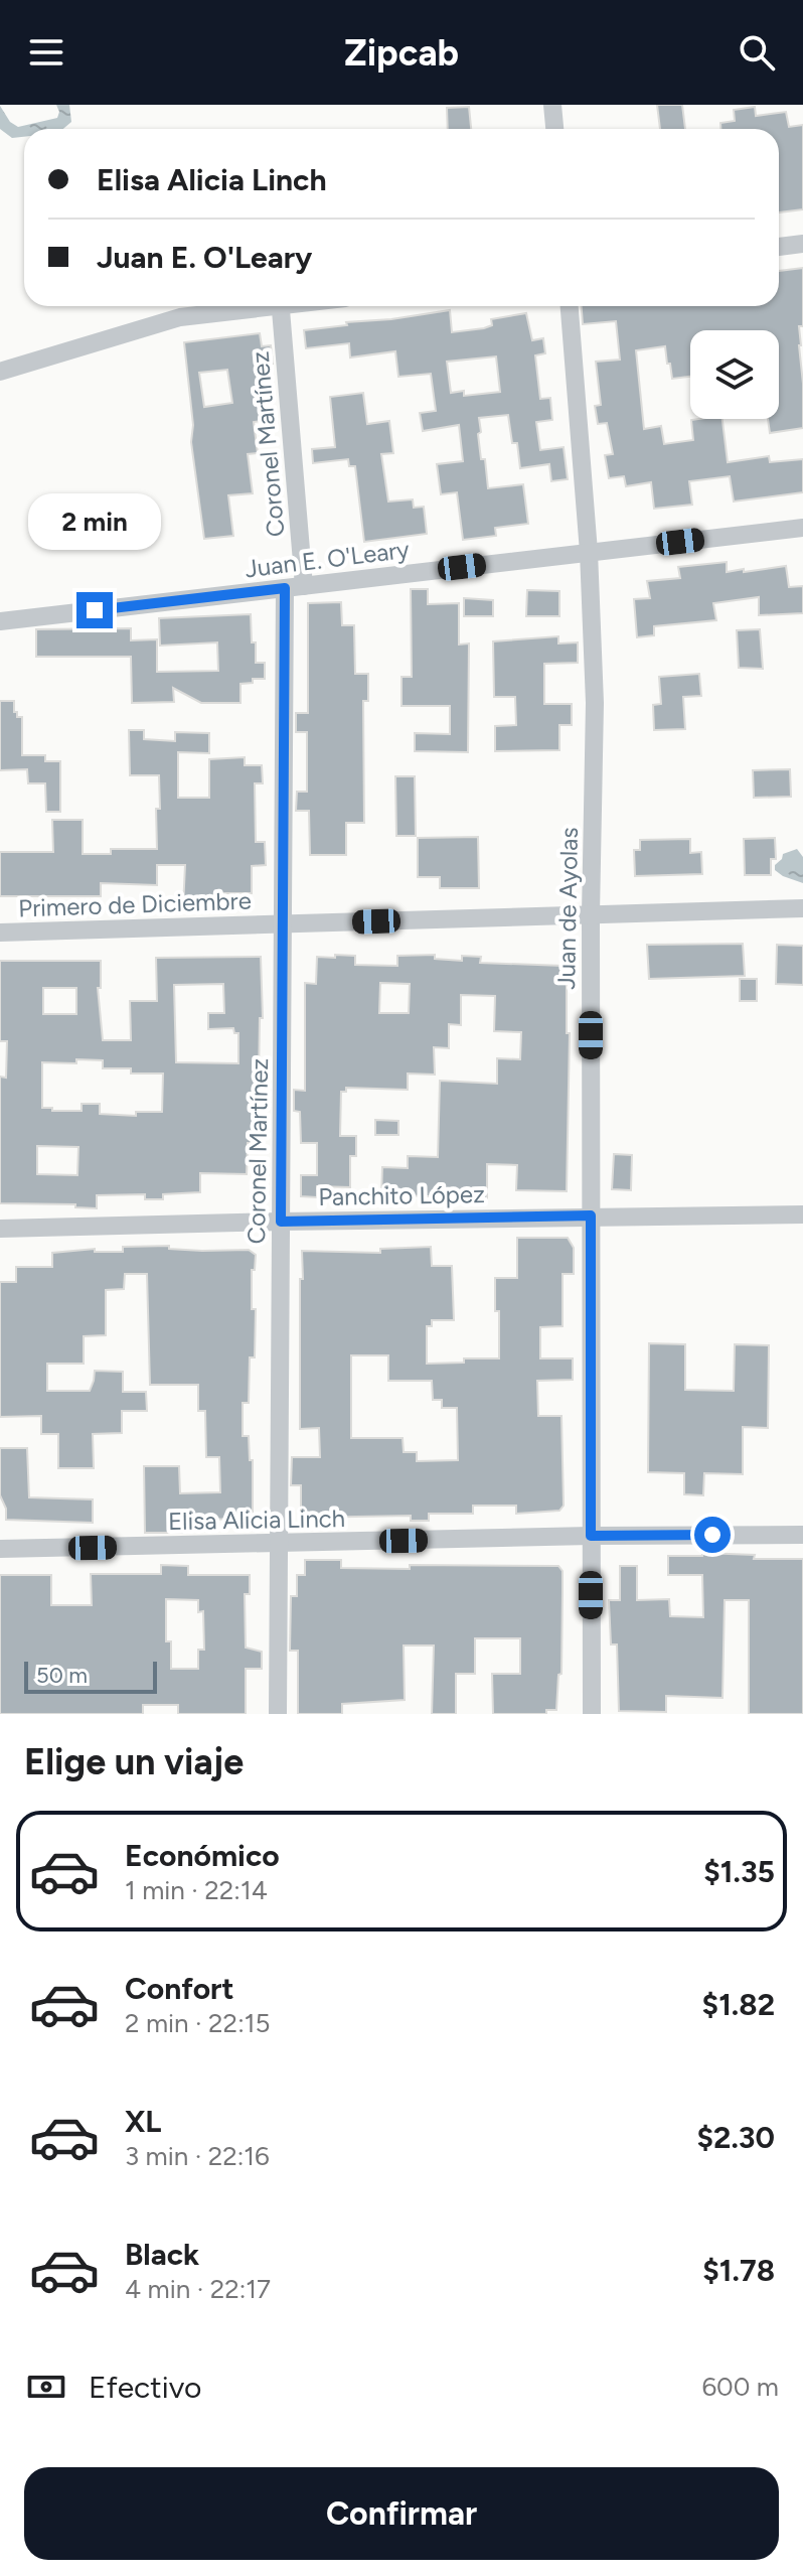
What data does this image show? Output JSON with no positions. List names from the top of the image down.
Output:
{
  "streets": {
    "street": [
      "Coronel Martínez",
      "Juan E. O'Leary",
      "Primero de Diciembre",
      "Juan de Ayolas",
      "Panchito López",
      "Elisa Alicia Linch"
    ]
  },
  "crossings": [
    ["Coronel Martínez", "Juan E. O'Leary"],
    ["Coronel Martínez", "Primero de Diciembre"],
    ["Coronel Martínez", "Panchito López"],
    ["Coronel Martínez", "Elisa Alicia Linch"],
    ["Juan E. O'Leary", "Juan de Ayolas"],
    ["Primero de Diciembre", "Juan de Ayolas"],
    ["Juan de Ayolas", "Panchito López"],
    ["Juan de Ayolas", "Elisa Alicia Linch"]
  ],
  "scale_bar": "50 m",
  "page": {
    "header": "Zipcab",
    "banner": ["Elisa Alicia Linch", "Juan E. O'Leary"],
    "bubble": "2 min",
    "scale": "50 m",
    "heading": "Elige un viaje",
    "list": [
      {
        "name": "Económico",
        "note": "1 min · 22:14",
        "value": "$1.35"
      },
      {
        "name": "Confort",
        "note": "2 min · 22:15",
        "value": "$1.82"
      },
      {
        "name": "XL",
        "note": "3 min · 22:16",
        "value": "$2.30"
      },
      {
        "name": "Black",
        "note": "4 min · 22:17",
        "value": "$1.78"
      }
    ],
    "pay": ["Efectivo", "600 m"],
    "buttons": "Confirmar"
  }
}
